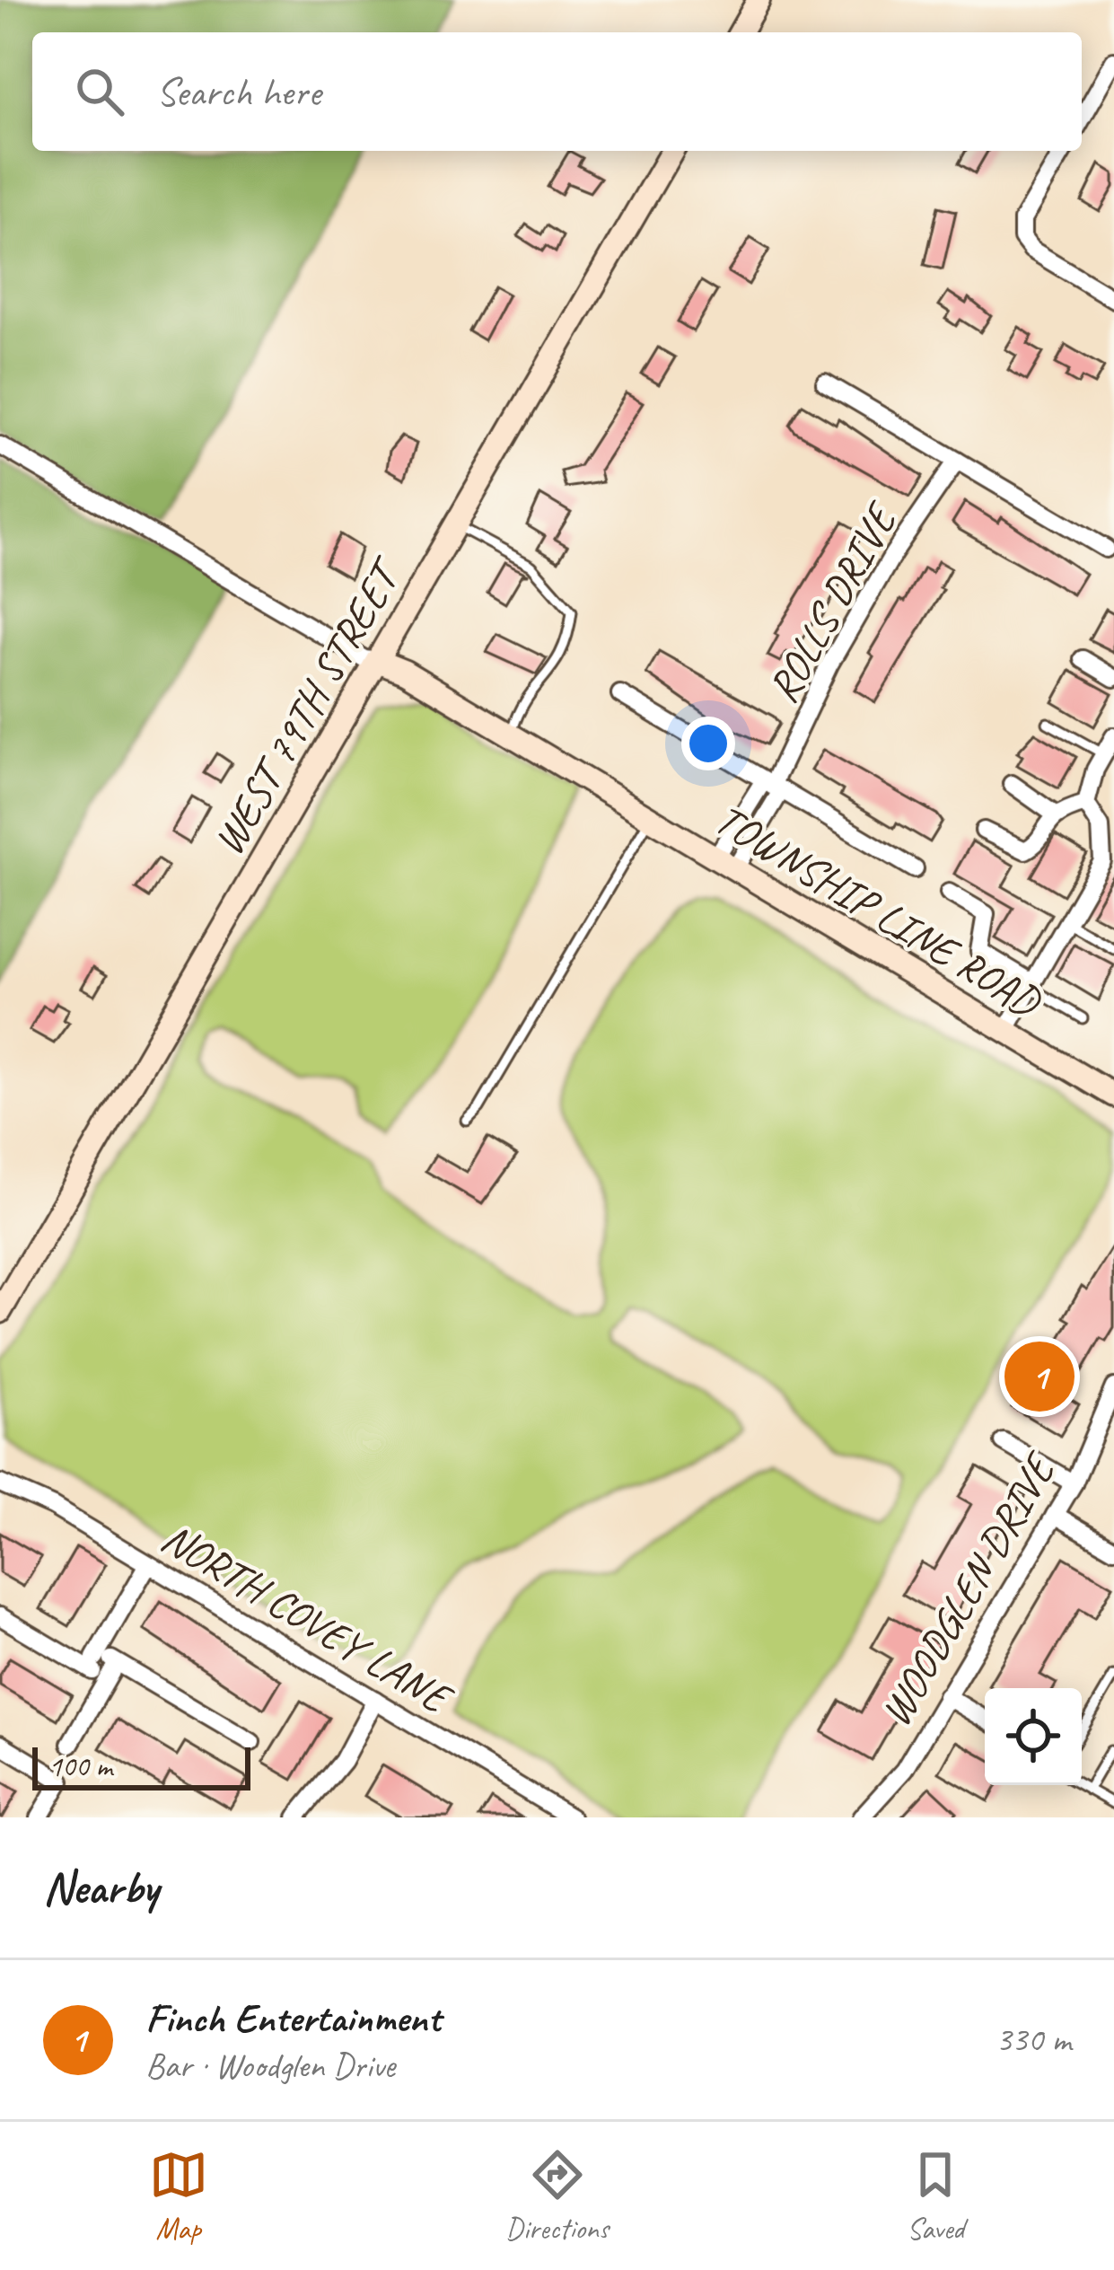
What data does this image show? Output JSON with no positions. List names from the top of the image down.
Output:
{
  "streets": {
    "main road": ["WEST 79TH STREET", "TOWNSHIP LINE ROAD"],
    "street": ["ROLLS DRIVE", "WOODGLEN DRIVE", "NORTH COVEY LANE"]
  },
  "crossings": [
    ["ROLLS DRIVE", "TOWNSHIP LINE ROAD"],
    ["WEST 79TH STREET", "TOWNSHIP LINE ROAD"]
  ],
  "scale_bar": "100 m",
  "page": {
    "search": "Search here",
    "pins": "1",
    "scale": "100 m",
    "heading": "Nearby",
    "list": [
      {
        "mark": "1",
        "name": "Finch Entertainment",
        "note": "Bar · Woodglen Drive",
        "value": "330 m"
      }
    ],
    "nav": ["Map", "Directions", "Saved"]
  }
}
